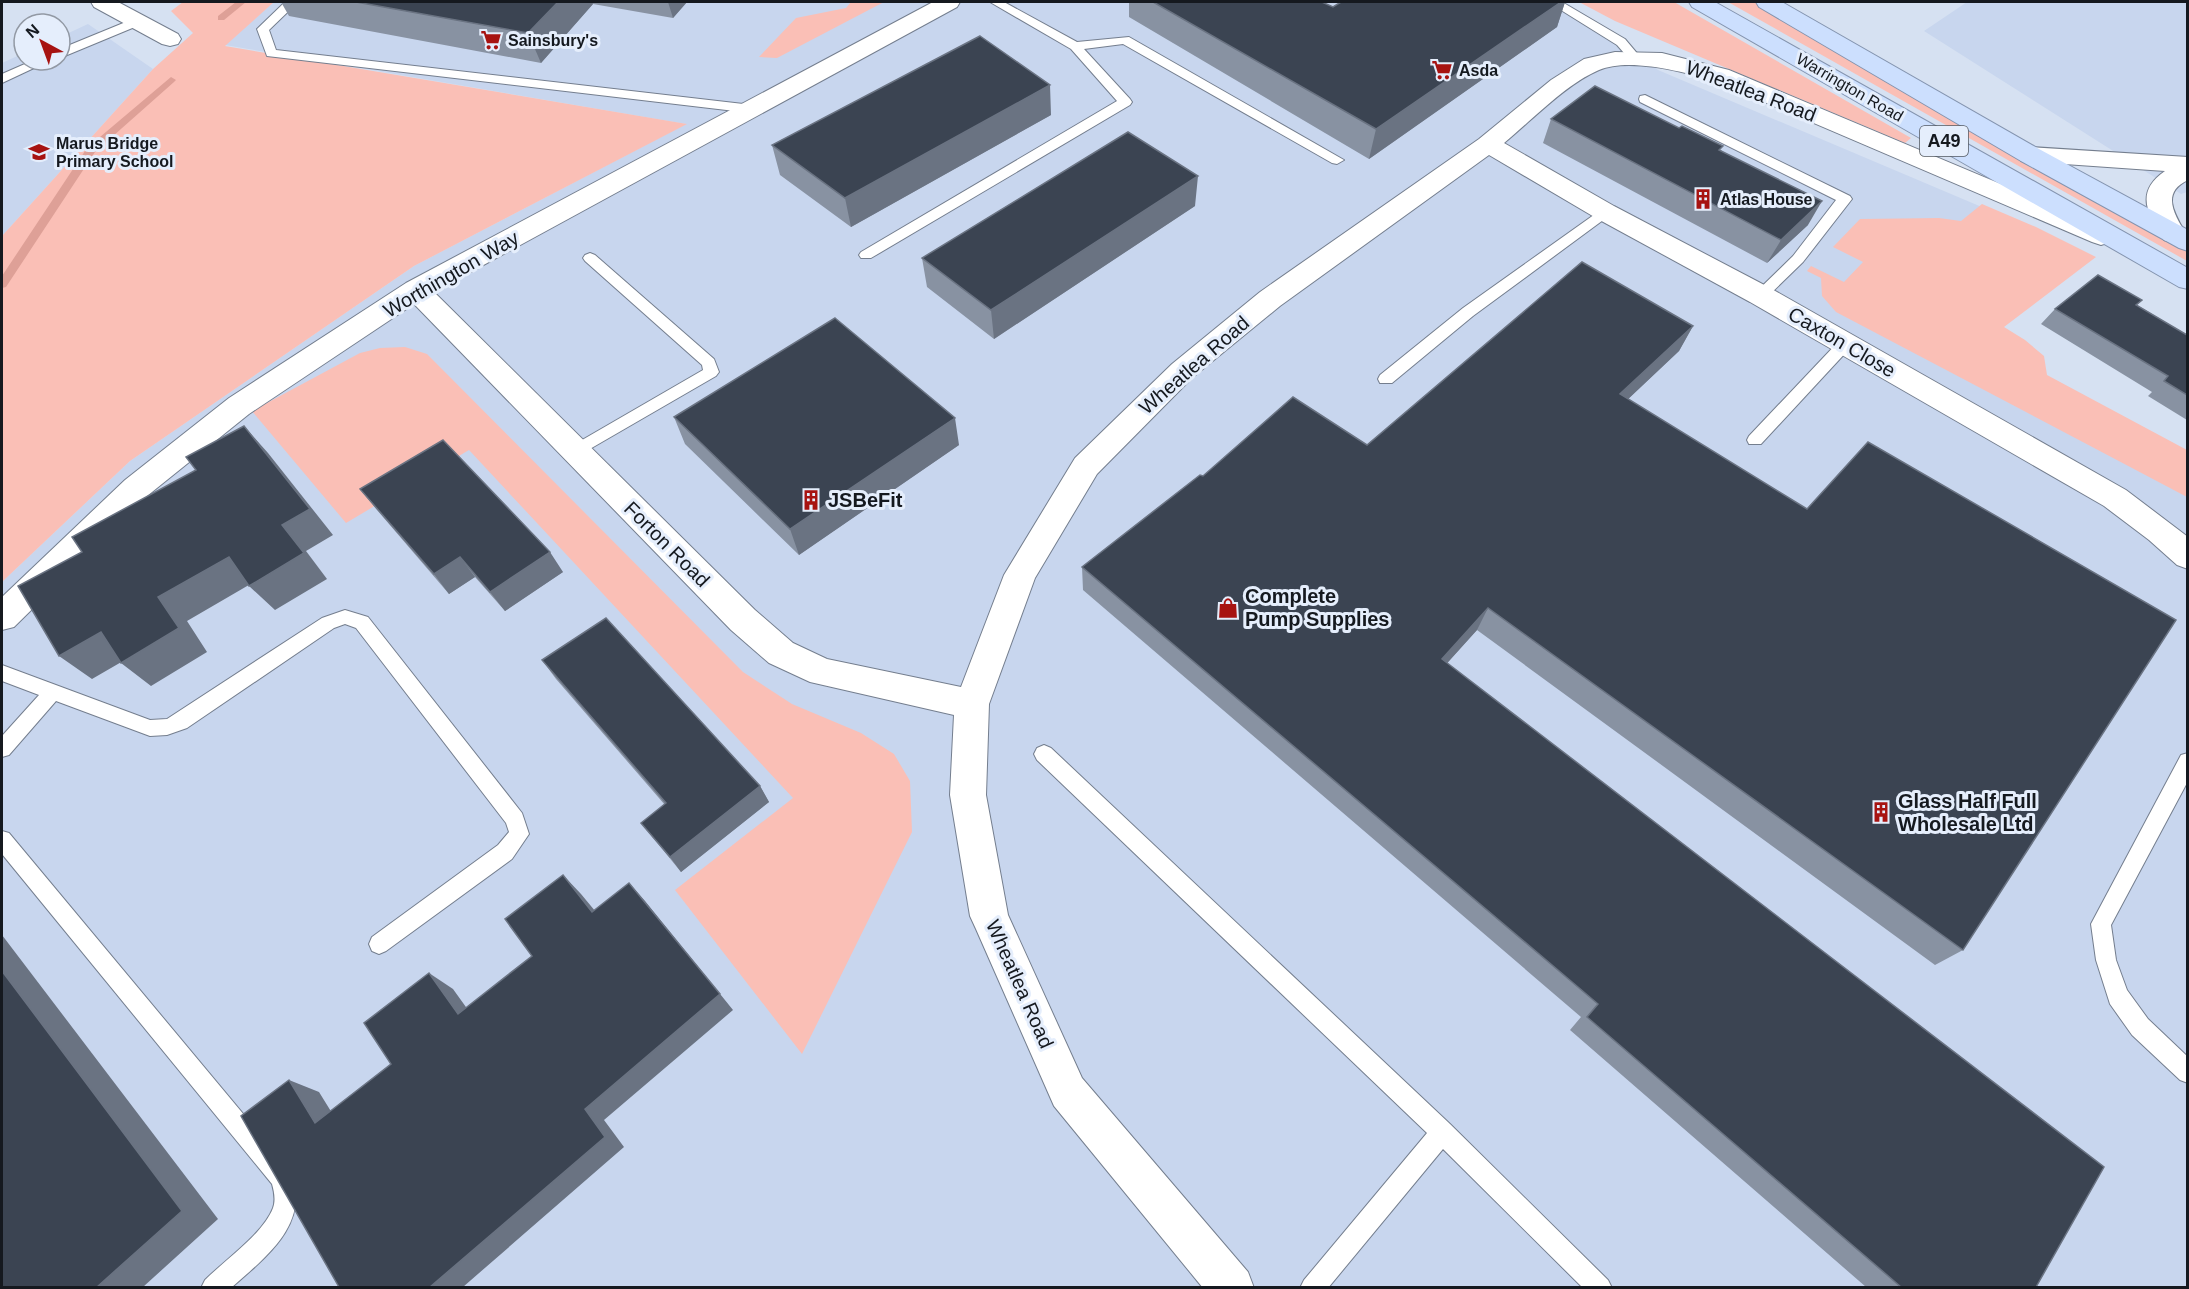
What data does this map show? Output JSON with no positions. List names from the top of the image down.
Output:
{
  "streets": {
    "highway": ["Warrington Road", "A49"],
    "street": [
      "Wheatlea Road",
      "Worthington Way",
      "Caxton Close",
      "Forton Road"
    ]
  },
  "crossings": [
    ["Warrington Road", "Wheatlea Road"],
    ["Wheatlea Road", "Caxton Close"],
    ["Wheatlea Road", "Forton Road"],
    ["Worthington Way", "Forton Road"]
  ],
  "places": {
    "supermarket": ["Sainsbury's", "Asda"],
    "school or university": ["Marus Bridge Primary School"],
    "building": ["Atlas House", "JSBeFit", "Glass Half Full Wholesale Ltd"],
    "shop": ["Complete Pump Supplies"]
  },
  "north": "top left"
}
